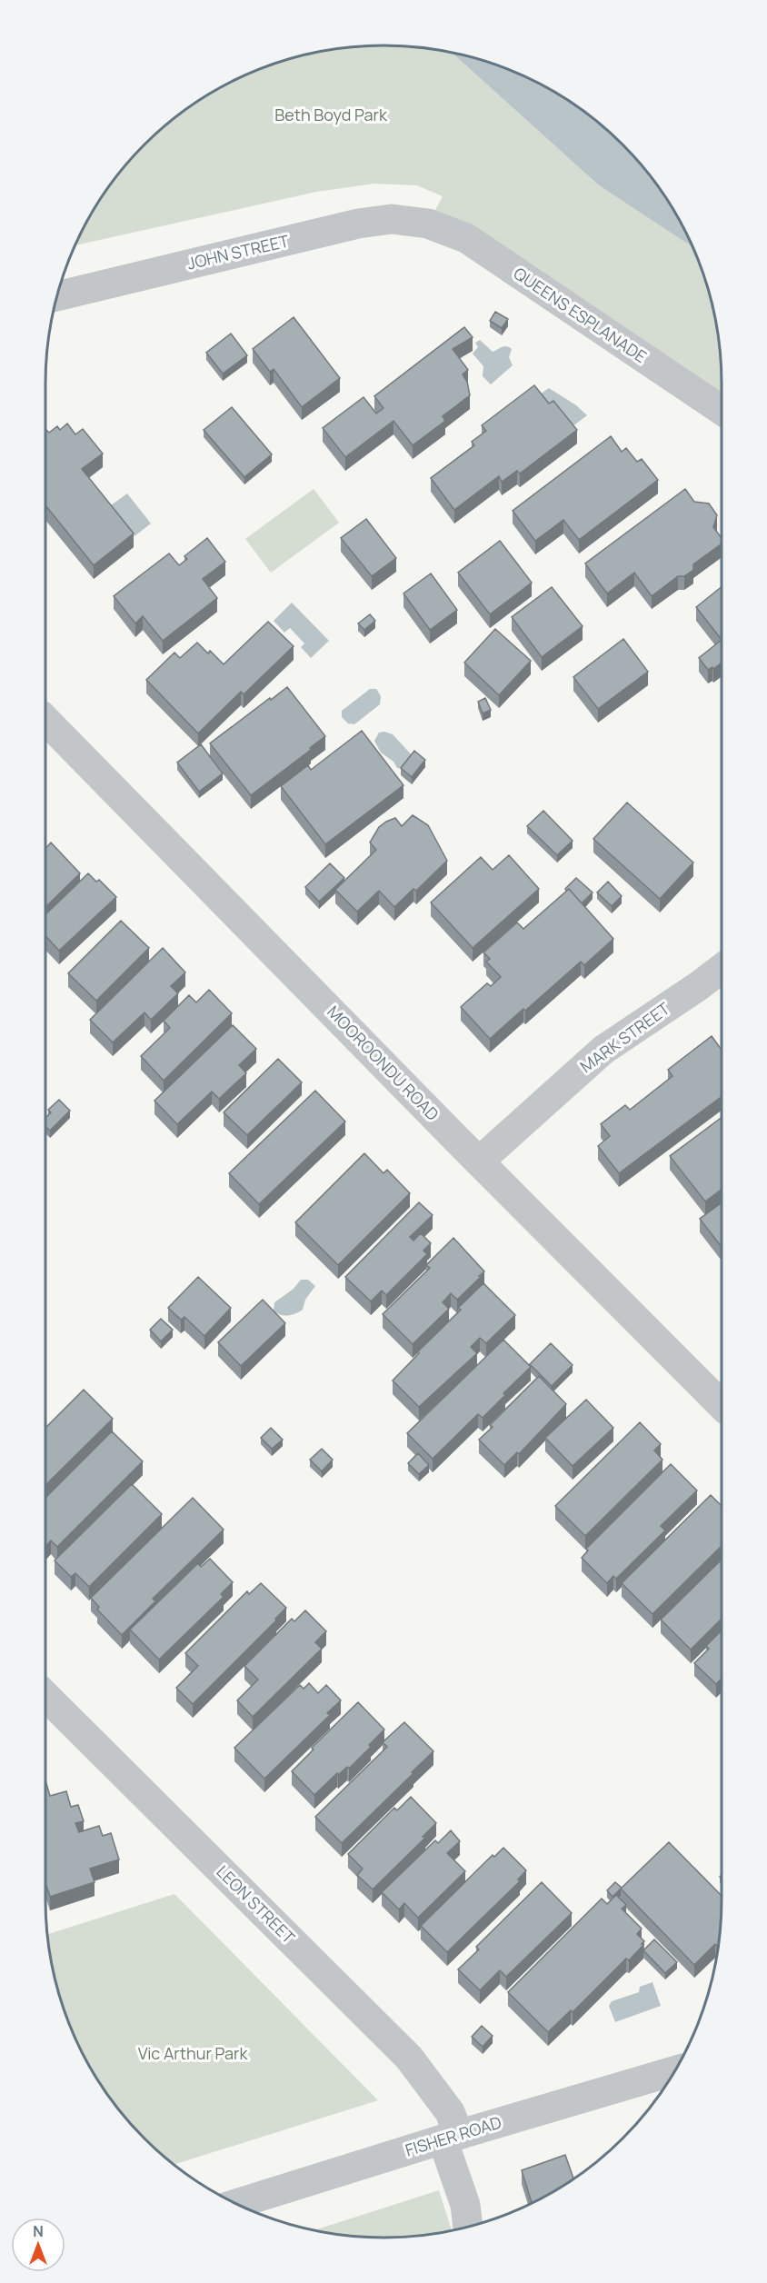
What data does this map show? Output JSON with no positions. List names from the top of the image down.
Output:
{
  "streets": {
    "street": [
      "JOHN STREET",
      "QUEENS ESPLANADE",
      "MARK STREET",
      "MOOROONDU ROAD",
      "LEON STREET",
      "FISHER ROAD"
    ]
  },
  "crossings": [
    ["JOHN STREET", "QUEENS ESPLANADE"],
    ["MARK STREET", "MOOROONDU ROAD"],
    ["LEON STREET", "FISHER ROAD"]
  ],
  "parks": ["Beth Boyd Park", "Vic Arthur Park"],
  "north": "top"
}
